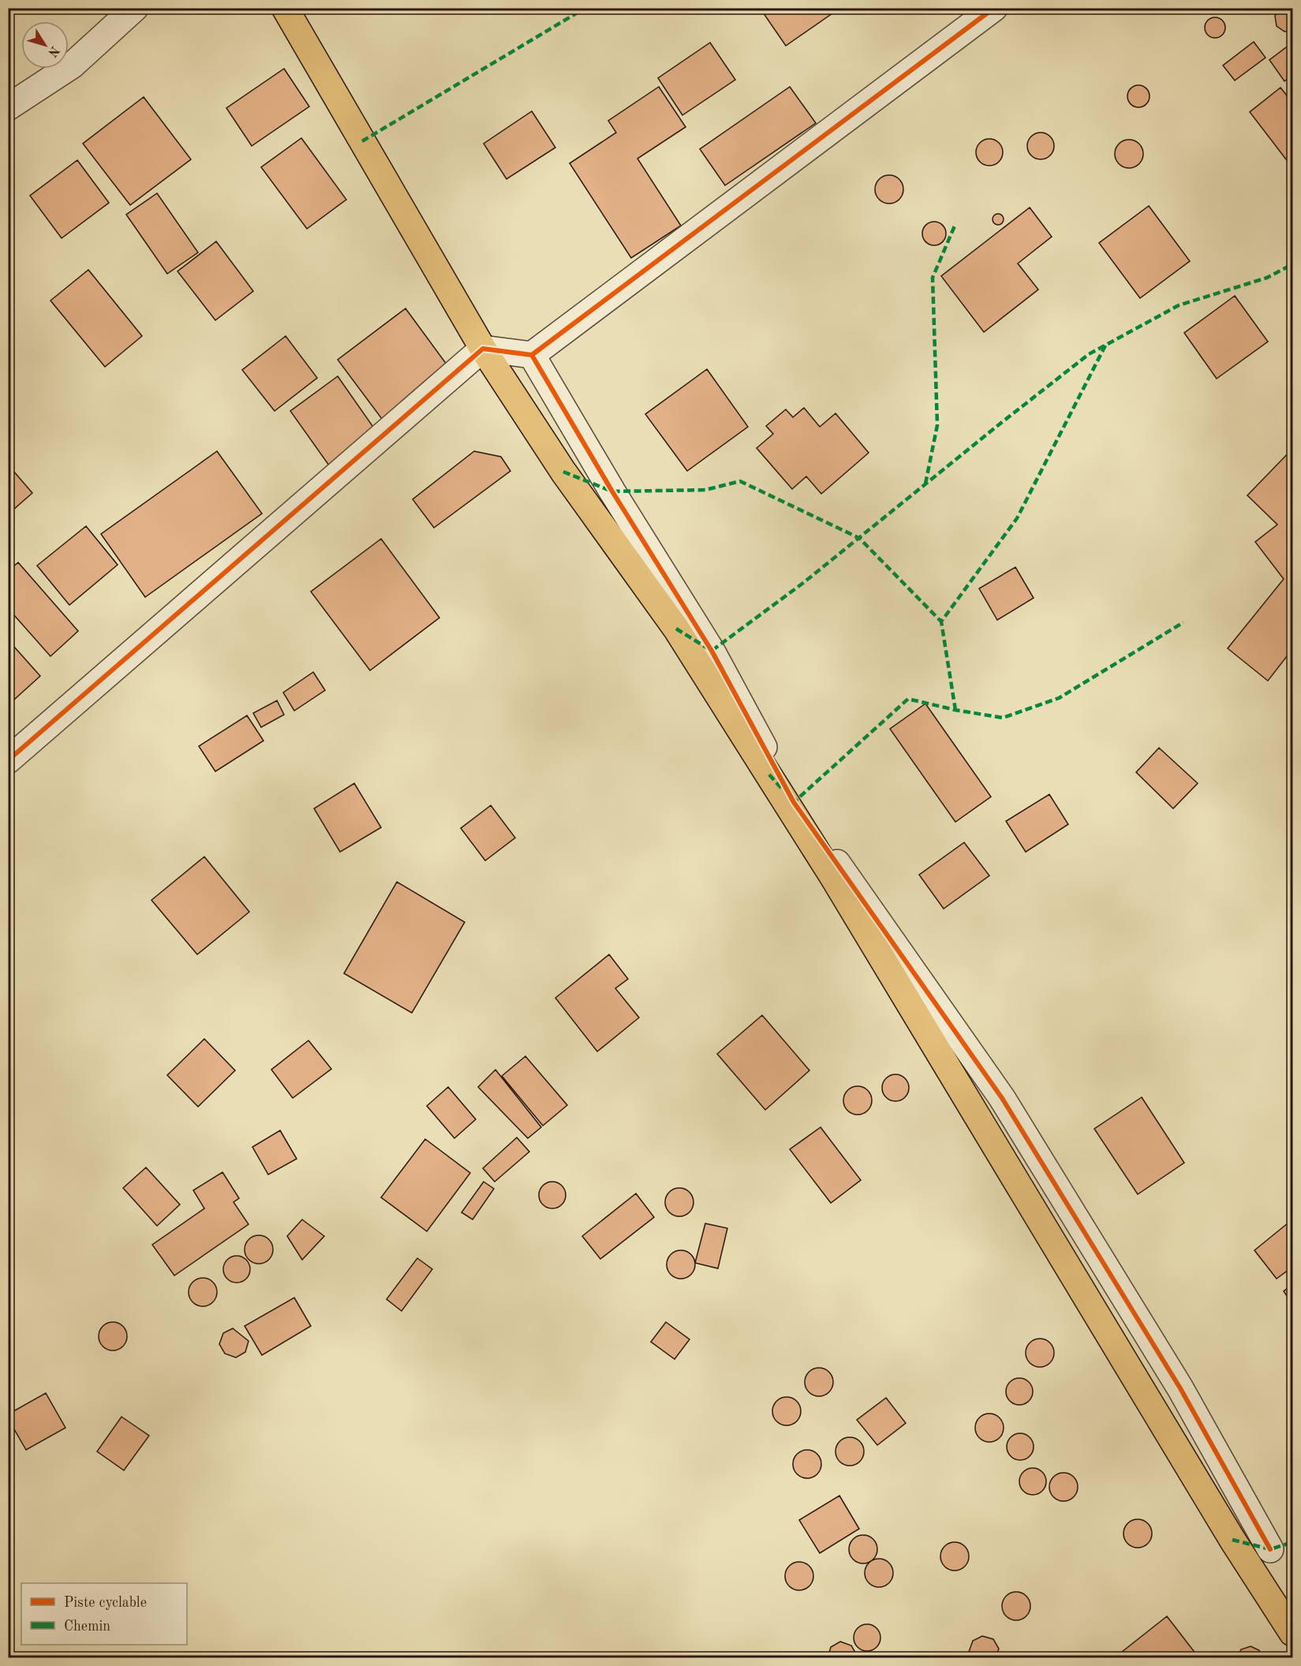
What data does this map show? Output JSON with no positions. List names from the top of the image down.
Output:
{
  "legend": ["Piste cyclable", "Chemin"],
  "north": "bottom right"
}
